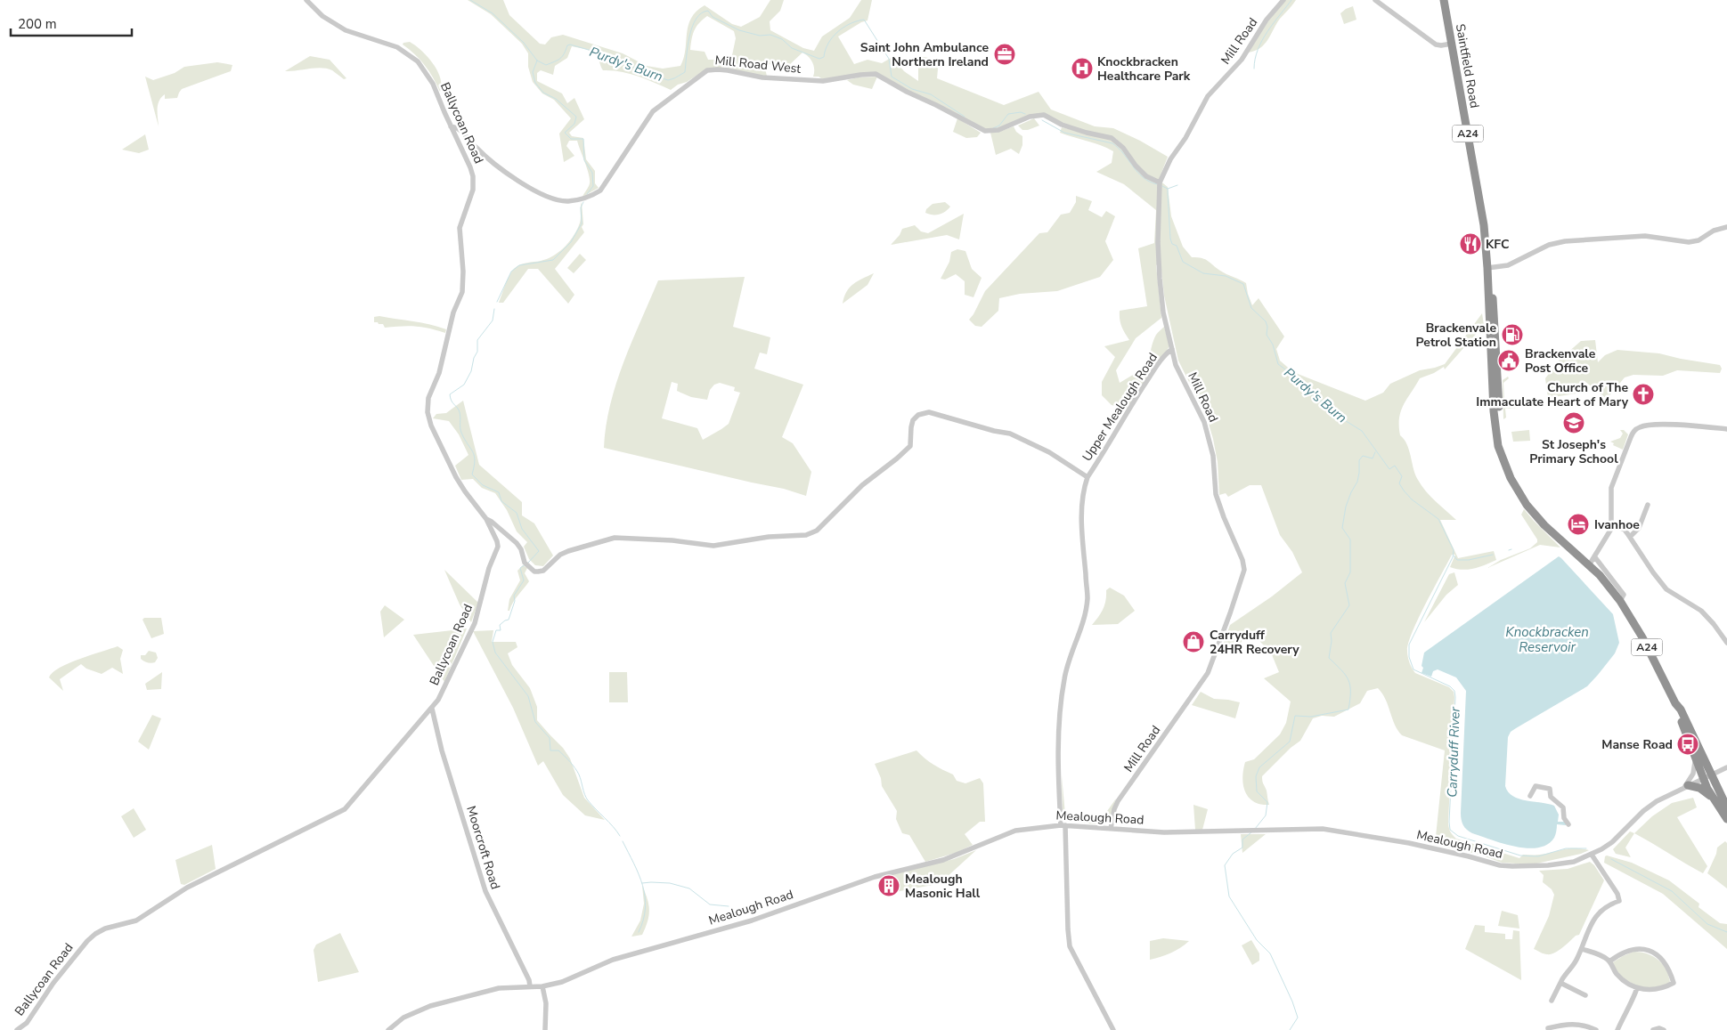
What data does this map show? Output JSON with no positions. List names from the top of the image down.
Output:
{
  "streets": {
    "highway": ["Saintfield Road", "A24"],
    "street": [
      "Mill Road",
      "Mill Road West",
      "Ballycoan Road",
      "Upper Mealough Road",
      "Mealough Road",
      "Moorcroft Road"
    ]
  },
  "crossings": [
    ["Mill Road", "Mill Road West"],
    ["Mill Road", "Upper Mealough Road"],
    ["Mill Road", "Mealough Road"],
    ["Mill Road West", "Ballycoan Road"],
    ["Saintfield Road", "Mealough Road"],
    ["Ballycoan Road", "Upper Mealough Road"],
    ["Ballycoan Road", "Moorcroft Road"],
    ["Upper Mealough Road", "Mealough Road"],
    ["Mealough Road", "Moorcroft Road"]
  ],
  "water": ["Purdy's Burn", "Knockbracken Reservoir", "Carryduff River"],
  "places": {
    "office": ["Saint John Ambulance Northern Ireland"],
    "hospital": ["Knockbracken Healthcare Park"],
    "restaurant": ["KFC"],
    "fuel station": ["Brackenvale Petrol Station"],
    "public building": ["Brackenvale Post Office"],
    "church": ["Church of The Immaculate Heart of Mary"],
    "school or university": ["St Joseph's Primary School"],
    "hotel": ["Ivanhoe"],
    "shop": ["Carryduff 24HR Recovery"],
    "bus stop": ["Manse Road"],
    "building": ["Mealough Masonic Hall"]
  },
  "scale_bar": "200 m"
}
